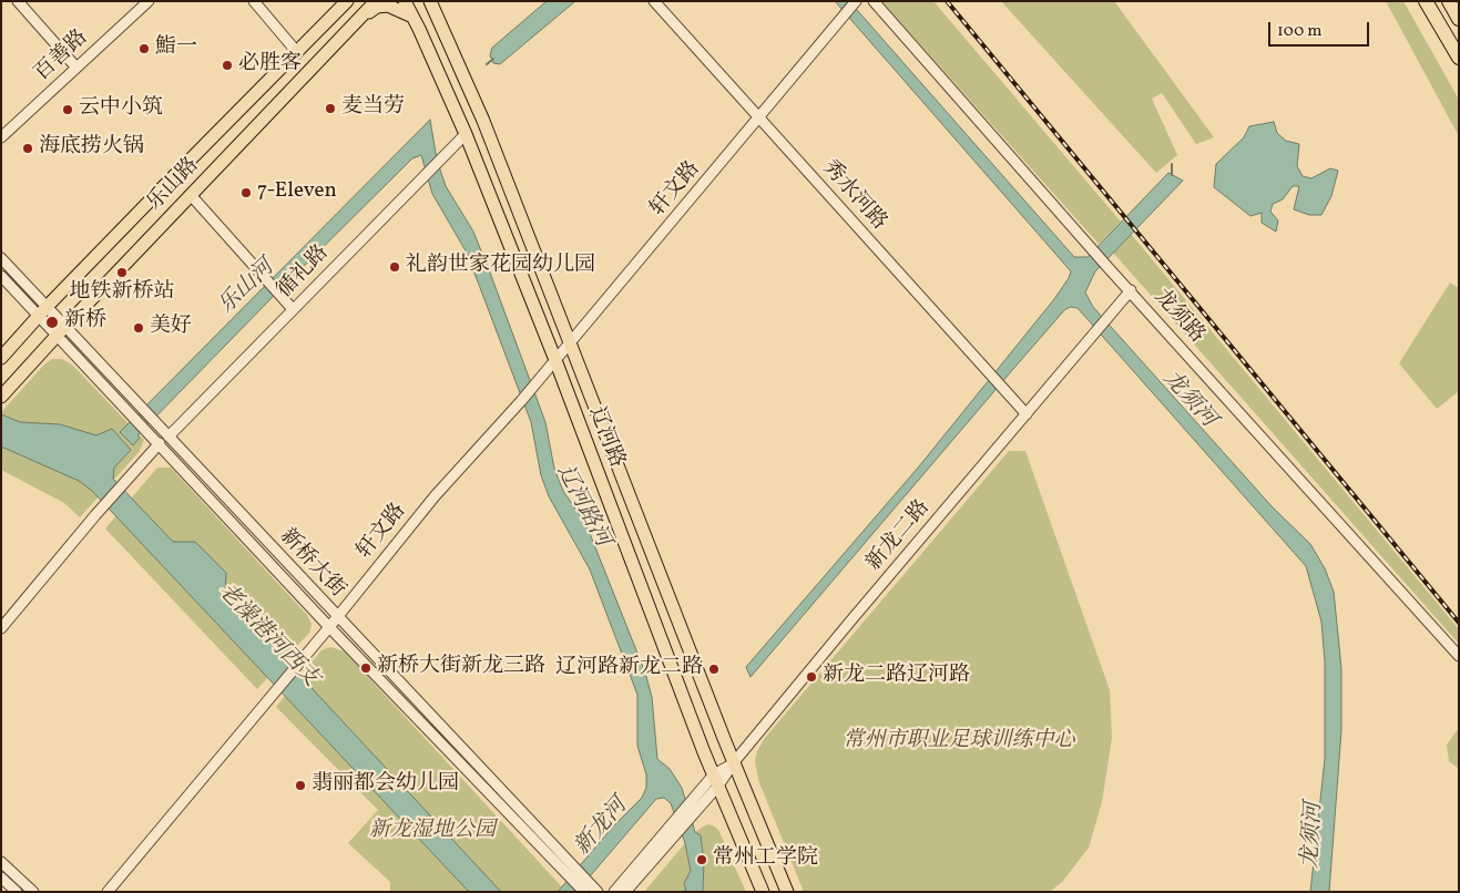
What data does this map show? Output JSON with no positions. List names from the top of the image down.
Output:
{
  "streets": {
    "main road": ["乐山路", "辽河路"],
    "street": [
      "百善路",
      "轩文路",
      "秀水河路",
      "循礼路",
      "龙须路",
      "新龙二路",
      "新桥大街"
    ]
  },
  "crossings": [
    ["乐山路", "新桥大街"],
    ["轩文路", "秀水河路"],
    ["轩文路", "辽河路"],
    ["轩文路", "新桥大街"],
    ["秀水河路", "新龙二路"],
    ["循礼路", "辽河路"],
    ["循礼路", "新桥大街"],
    ["龙须路", "新龙二路"],
    ["辽河路", "新龙二路"]
  ],
  "water": [
    "乐山河",
    "龙须河",
    "辽河路河",
    "老澡港河西支",
    "新龙河"
  ],
  "parks": ["常州市职业足球训练中心", "新龙湿地公园"],
  "places": [
    "鮨一",
    "必胜客",
    "麦当劳",
    "云中小筑",
    "海底捞火锅",
    "7-Eleven",
    "礼韵世家花园幼儿园",
    "地铁新桥站",
    "新桥",
    "美好",
    "新桥大街新龙三路",
    "辽河路新龙二路",
    "新龙二路辽河路",
    "翡丽都会幼儿园",
    "常州工学院"
  ],
  "scale_bar": "100 m"
}
